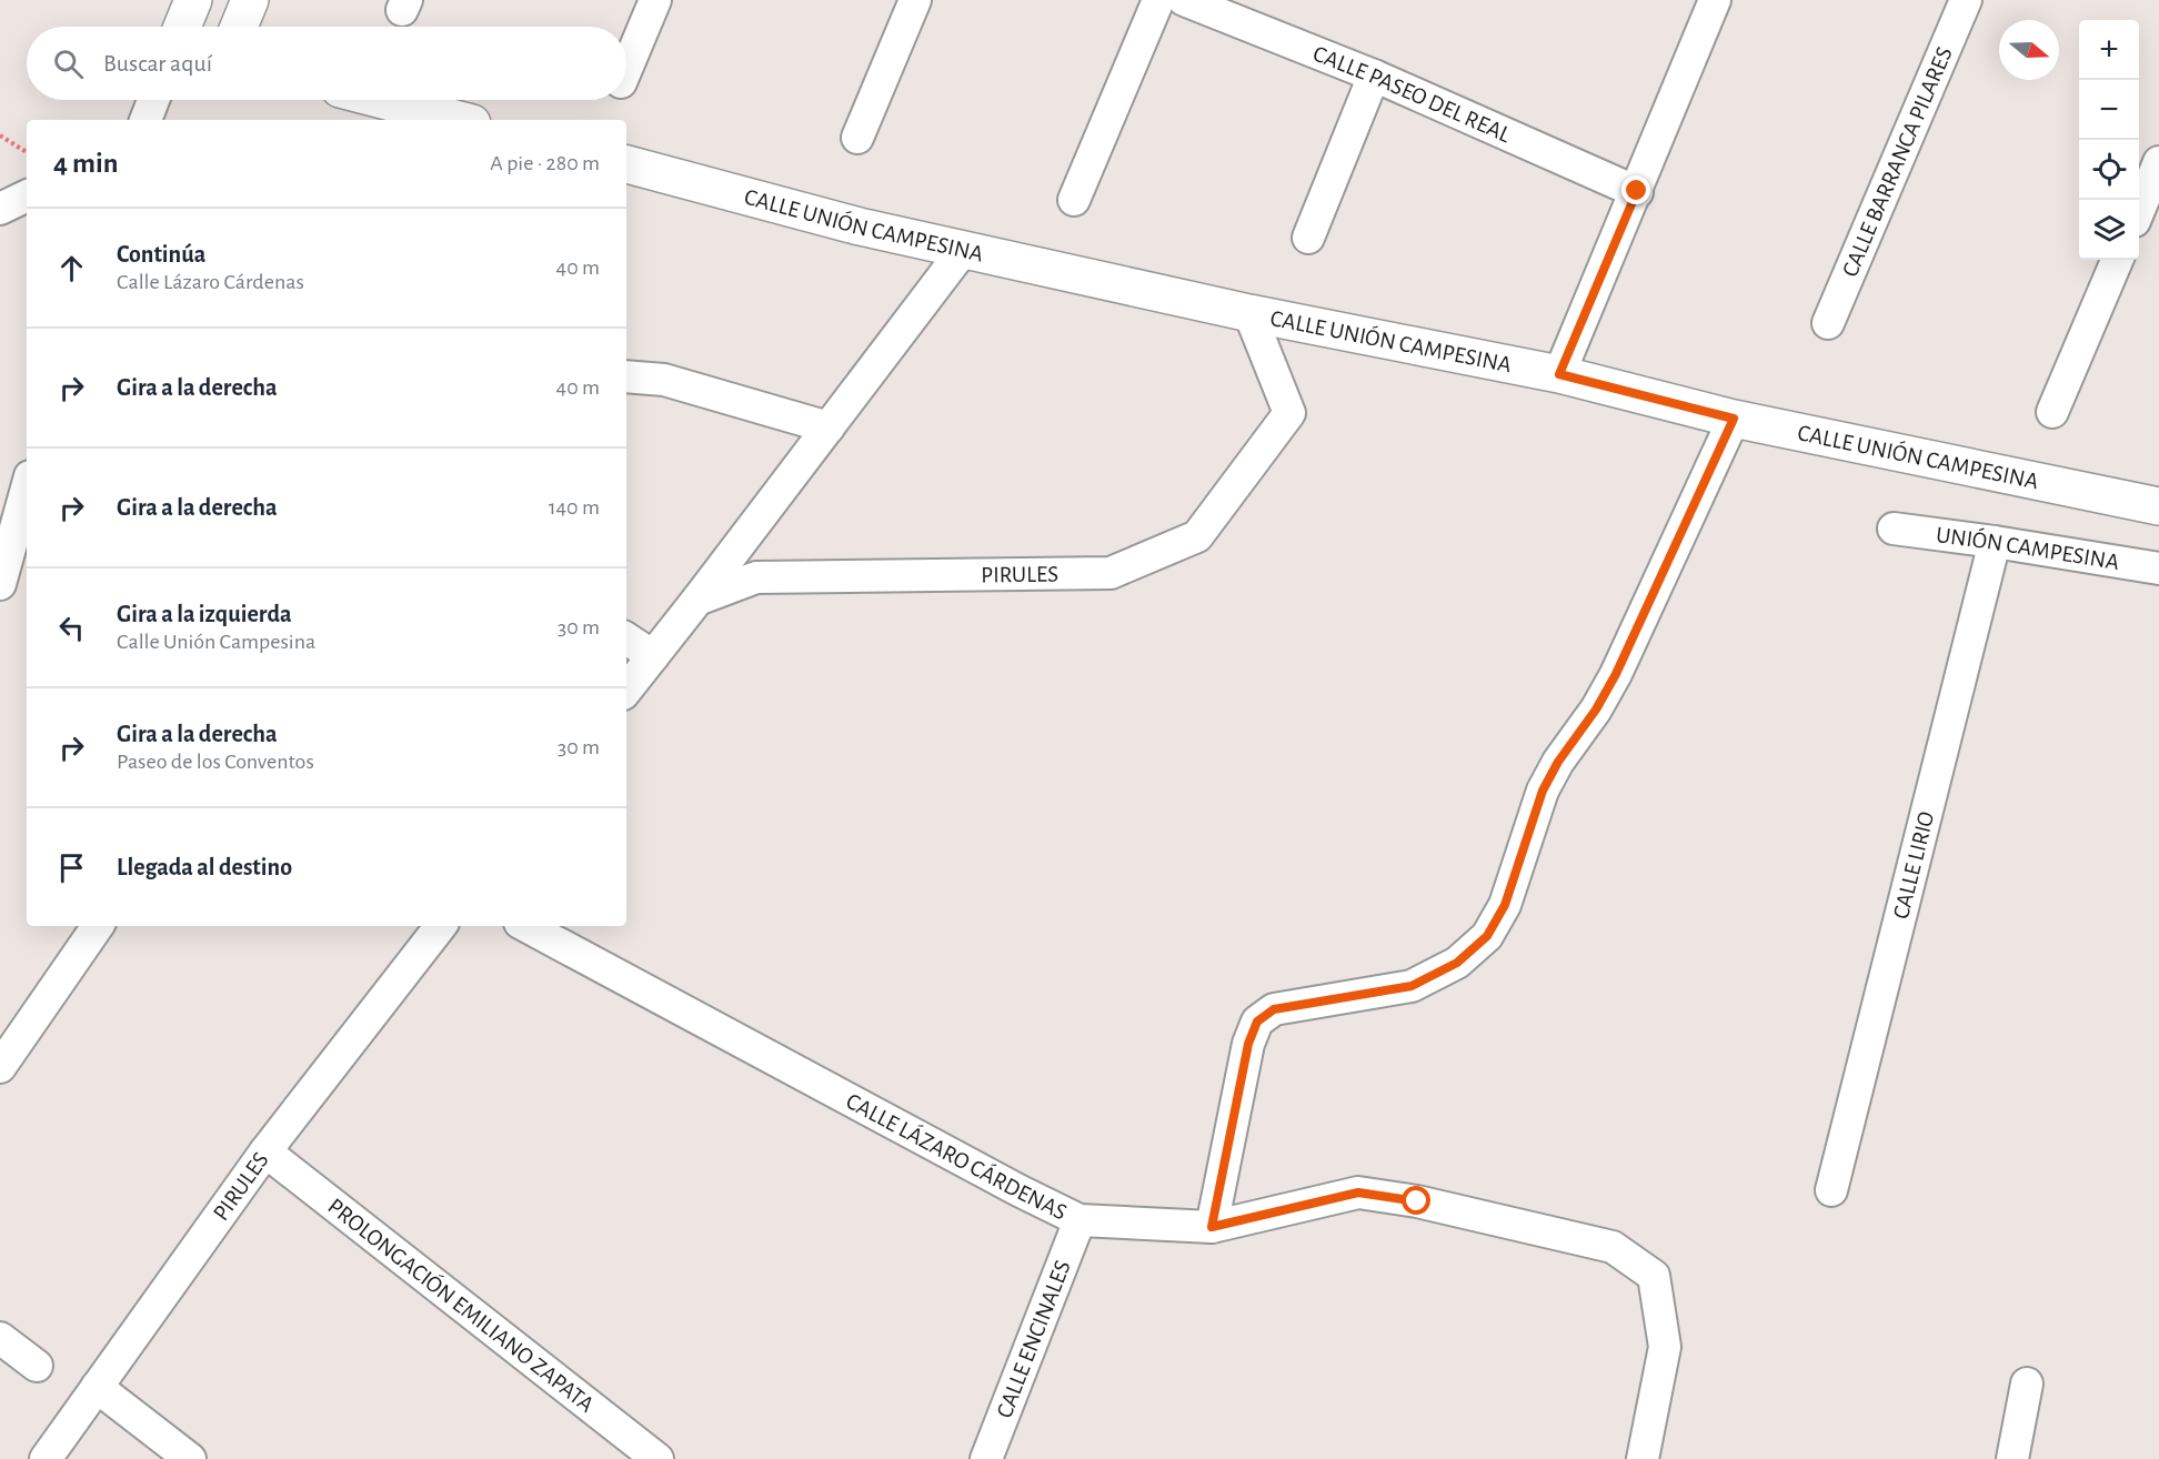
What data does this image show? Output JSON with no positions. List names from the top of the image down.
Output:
{
  "streets": {
    "street": [
      "CALLE PASEO DEL REAL",
      "CALLE BARRANCA PILARES",
      "CALLE UNIÓN CAMPESINA",
      "UNIÓN CAMPESINA",
      "PIRULES",
      "CALLE LIRIO",
      "CALLE LÁZARO CÁRDENAS",
      "PROLONGACIÓN EMILIANO ZAPATA",
      "CALLE ENCINALES"
    ]
  },
  "crossings": [
    ["CALLE UNIÓN CAMPESINA", "PIRULES"],
    ["UNIÓN CAMPESINA", "CALLE LIRIO"],
    ["PIRULES", "PROLONGACIÓN EMILIANO ZAPATA"],
    ["CALLE LÁZARO CÁRDENAS", "CALLE ENCINALES"]
  ],
  "north": "right",
  "page": {
    "map_buttons": ["+", "−"],
    "search": "Buscar aquí",
    "heading": ["4 min", "A pie · 280 m"],
    "list": [
      ["Continúa", "Calle Lázaro Cárdenas", "40 m"],
      ["Gira a la derecha", "40 m"],
      ["Gira a la derecha", "140 m"],
      ["Gira a la izquierda", "Calle Unión Campesina", "30 m"],
      ["Gira a la derecha", "Paseo de los Conventos", "30 m"],
      "Llegada al destino"
    ]
  }
}
